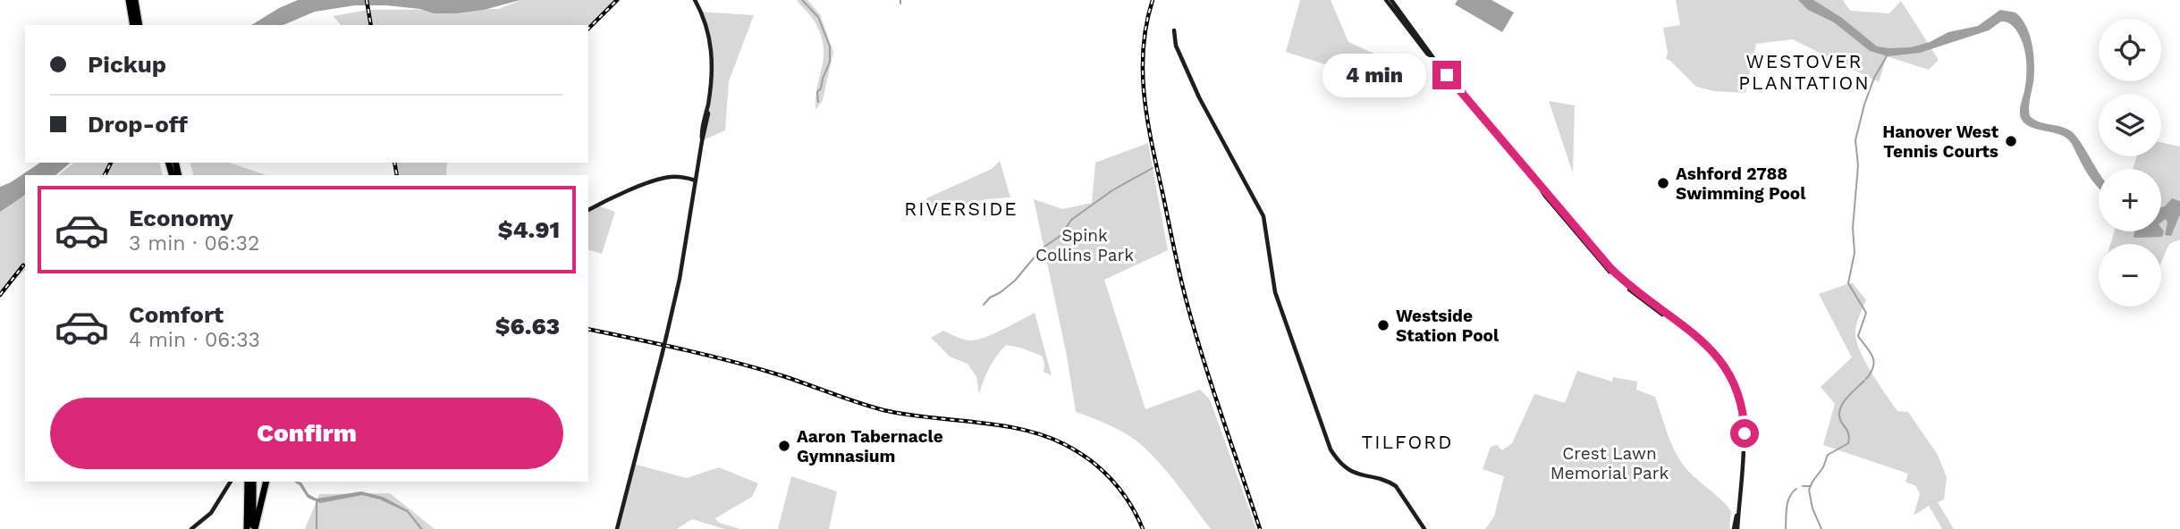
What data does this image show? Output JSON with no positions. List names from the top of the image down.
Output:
{
  "districts": ["WESTOVER PLANTATION", "RIVERSIDE", "TILFORD"],
  "parks": ["Spink Collins Park", "Crest Lawn Memorial Park"],
  "places": [
    "Hanover West Tennis Courts",
    "Ashford 2788 Swimming Pool",
    "Westside Station Pool",
    "Aaron Tabernacle Gymnasium"
  ],
  "page": {
    "map_buttons": ["+", "−"],
    "banner": ["Pickup", "Drop-off"],
    "bubble": "4 min",
    "list": [
      {
        "name": "Economy",
        "note": "3 min · 06:32",
        "value": "$4.91"
      },
      {
        "name": "Comfort",
        "note": "4 min · 06:33",
        "value": "$6.63"
      }
    ],
    "buttons": "Confirm"
  }
}
